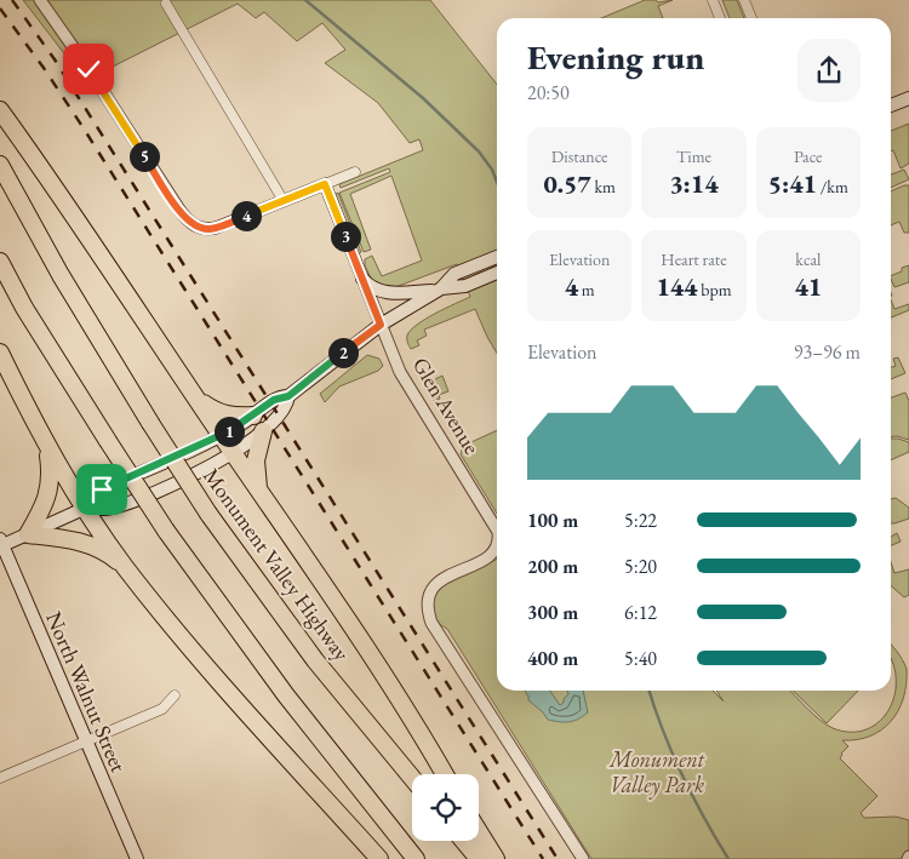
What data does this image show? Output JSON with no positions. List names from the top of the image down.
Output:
{
  "streets": {
    "highway": ["Monument Valley Highway"],
    "main road": ["North Walnut Street"],
    "street": ["Glen Avenue"]
  },
  "parks": ["Monument Valley Park"],
  "page": {
    "heading": ["Evening run", "20:50"],
    "stats": [
      ["Distance", "0.57 km"],
      ["Time", "3:14"],
      ["Pace", "5:41 /km"],
      ["Elevation", "4 m"],
      ["Heart rate", "144 bpm"],
      ["kcal", "41"]
    ],
    "pins": [
      "5",
      "4",
      "3",
      "2",
      "1"
    ],
    "chart": ["Elevation", "93–96 m"],
    "list": [
      {
        "name": "100 m",
        "note": "5:22"
      },
      {
        "name": "200 m",
        "note": "5:20"
      },
      {
        "name": "300 m",
        "note": "6:12"
      },
      {
        "name": "400 m",
        "note": "5:40"
      }
    ]
  }
}
